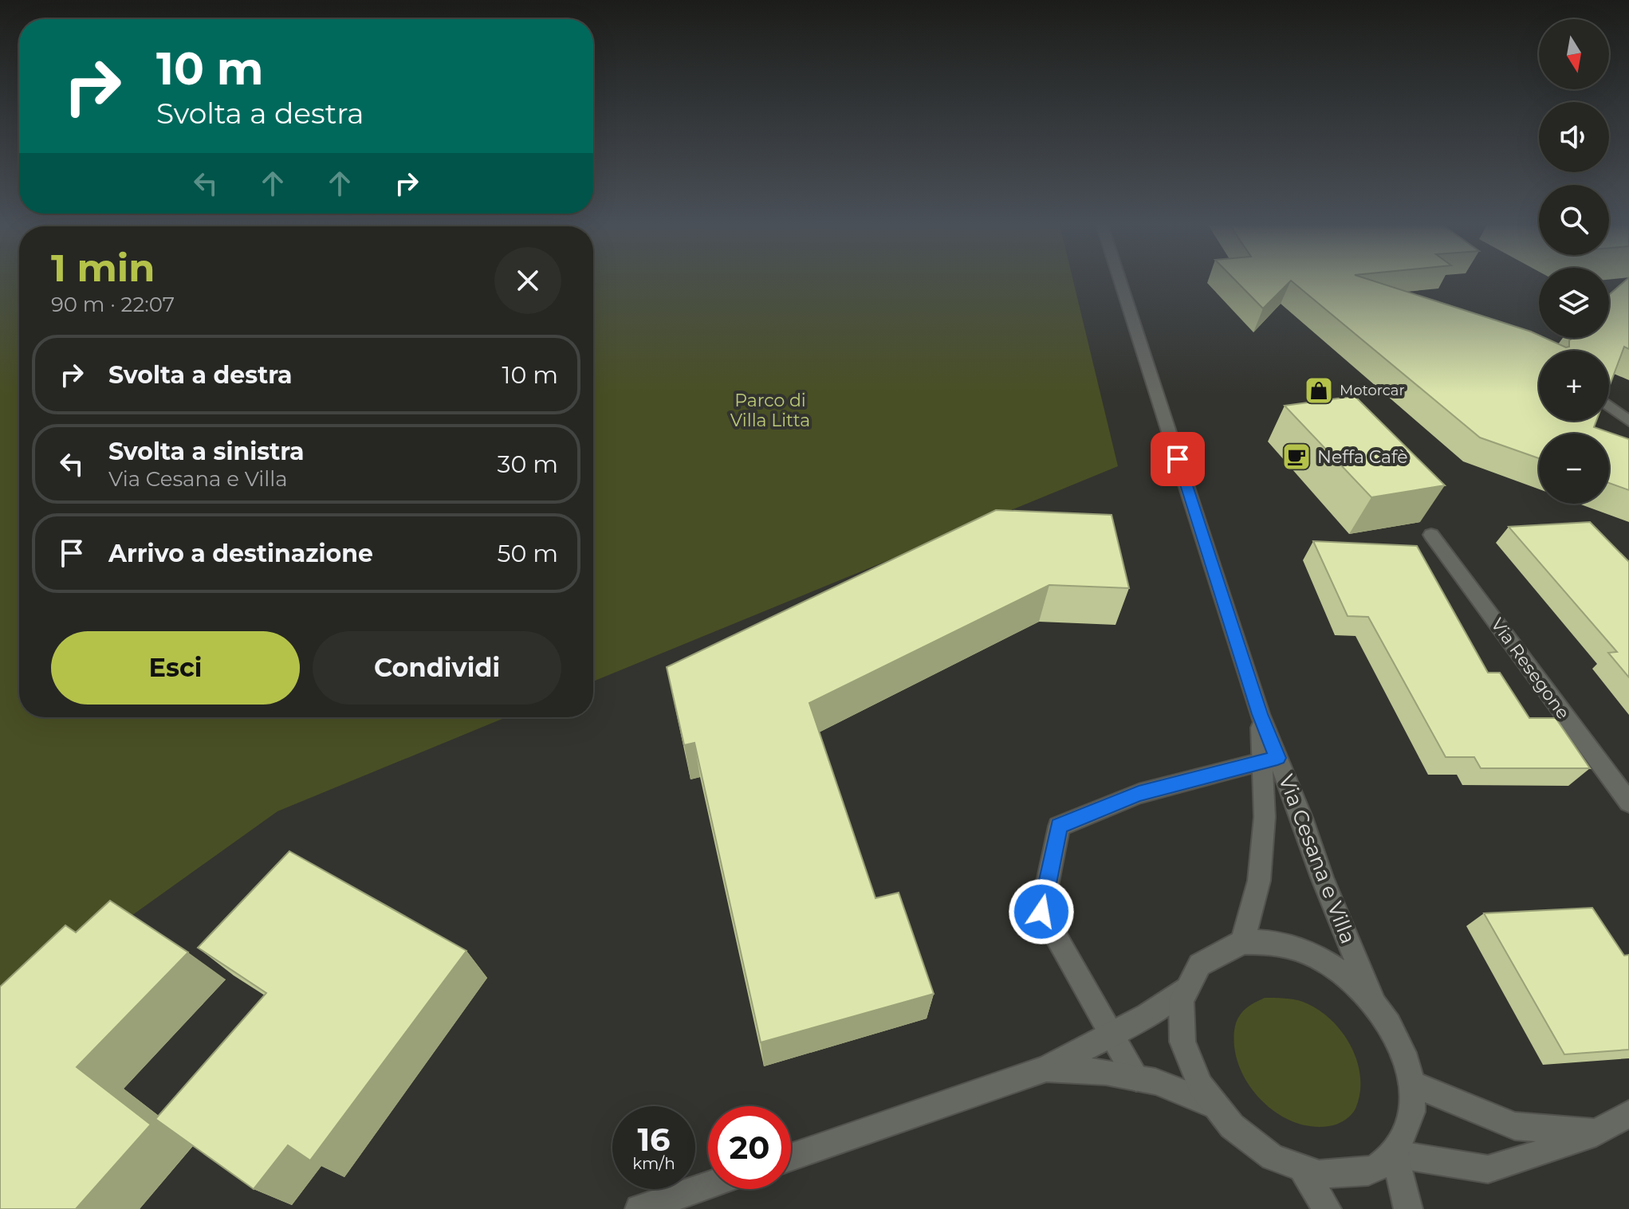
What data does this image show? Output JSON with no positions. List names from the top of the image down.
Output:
{
  "streets": {
    "main road": ["Via Resegone", "Via Cesana e Villa"]
  },
  "parks": ["Parco di Villa Litta"],
  "places": {
    "shop": ["Motorcar"],
    "cafe": ["Neffa Cafè"]
  },
  "north": "bottom",
  "page": {
    "map_buttons": ["+", "−"],
    "turn": ["10 m", "Svolta a destra"],
    "heading": ["1 min", "90 m · 22:07"],
    "list": [
      {
        "name": "Svolta a destra",
        "value": "10 m"
      },
      {
        "name": "Svolta a sinistra",
        "note": "Via Cesana e Villa",
        "value": "30 m"
      },
      {
        "name": "Arrivo a destinazione",
        "value": "50 m"
      }
    ],
    "buttons": ["Esci", "Condividi"],
    "speed": "16 km/h",
    "limit": "20"
  }
}
